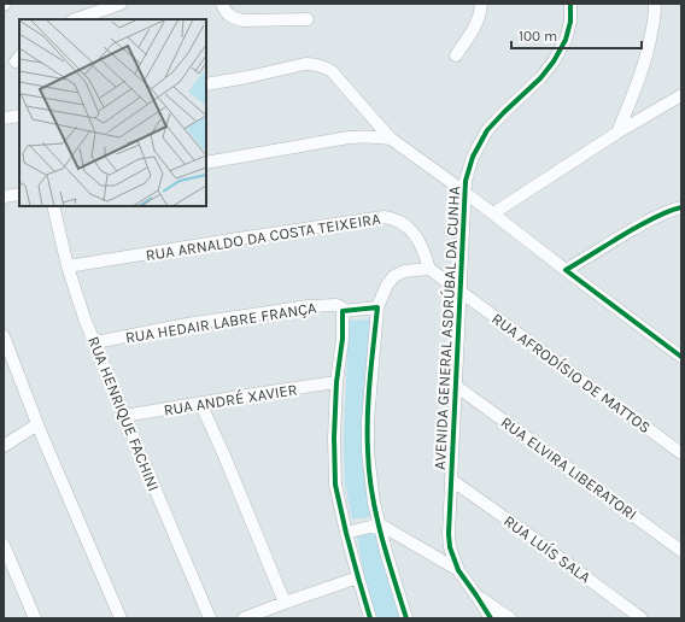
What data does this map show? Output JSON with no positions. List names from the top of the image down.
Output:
{
  "streets": {
    "street": [
      "RUA ARNALDO DA COSTA TEIXEIRA",
      "RUA HEDAIR LABRE FRANÇA",
      "AVENIDA GENERAL ASDRÚBAL DA CUNHA",
      "RUA AFRODÍSIO DE MATTOS",
      "RUA ANDRÉ XAVIER",
      "RUA HENRIQUE FACHINI",
      "RUA ELVIRA LIBERATORI",
      "RUA LUÍS SALA"
    ]
  },
  "crossings": [
    ["RUA ARNALDO DA COSTA TEIXEIRA", "RUA AFRODÍSIO DE MATTOS"],
    ["RUA ARNALDO DA COSTA TEIXEIRA", "RUA HENRIQUE FACHINI"],
    ["RUA HEDAIR LABRE FRANÇA", "RUA HENRIQUE FACHINI"],
    ["AVENIDA GENERAL ASDRÚBAL DA CUNHA", "RUA AFRODÍSIO DE MATTOS"],
    ["AVENIDA GENERAL ASDRÚBAL DA CUNHA", "RUA ELVIRA LIBERATORI"],
    ["AVENIDA GENERAL ASDRÚBAL DA CUNHA", "RUA LUÍS SALA"],
    ["RUA ANDRÉ XAVIER", "RUA HENRIQUE FACHINI"]
  ],
  "scale_bar": "100 m"
}
